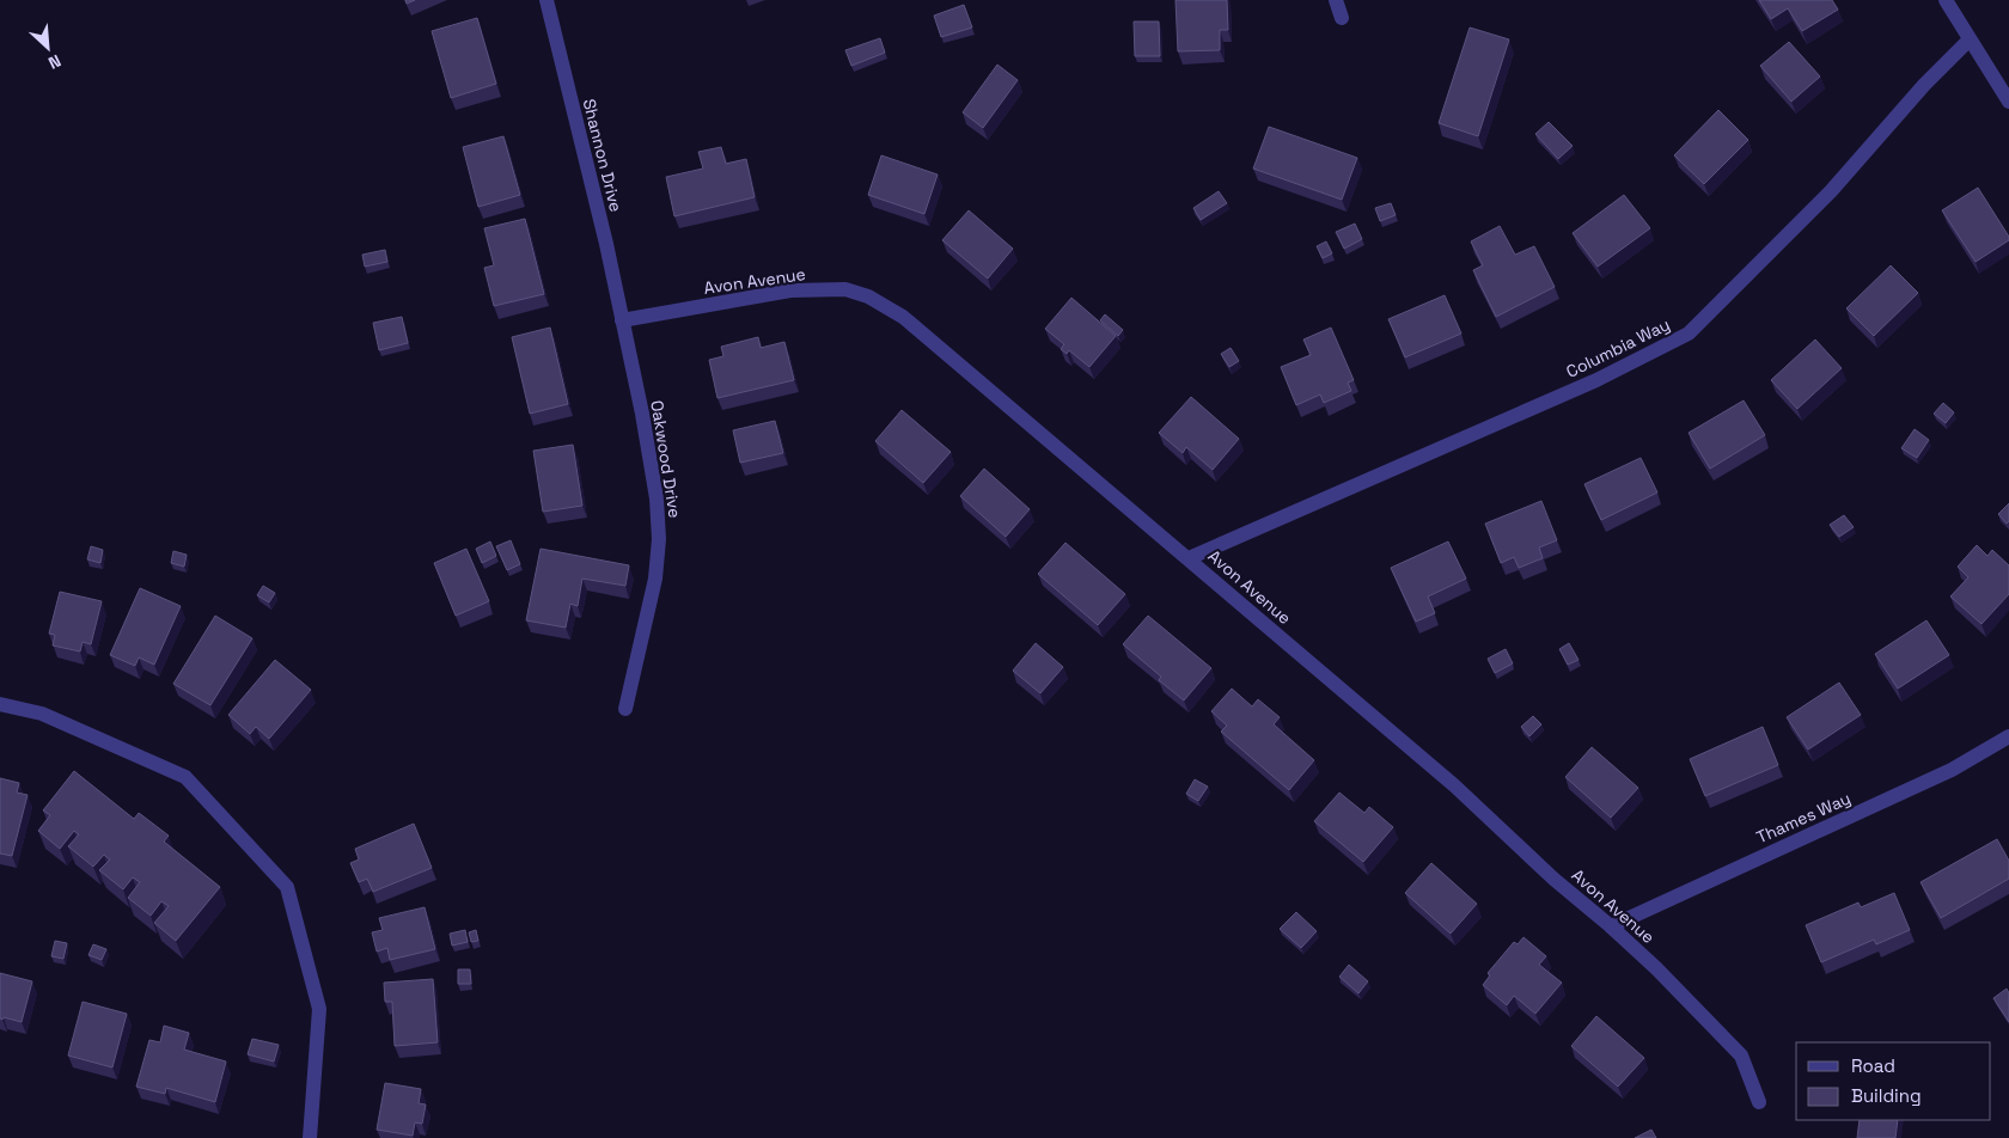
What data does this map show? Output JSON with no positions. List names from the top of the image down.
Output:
{
  "streets": {
    "street": [
      "Shannon Drive",
      "Avon Avenue",
      "Columbia Way",
      "Oakwood Drive",
      "Thames Way"
    ]
  },
  "crossings": [
    ["Shannon Drive", "Avon Avenue"],
    ["Shannon Drive", "Oakwood Drive"],
    ["Avon Avenue", "Columbia Way"],
    ["Avon Avenue", "Oakwood Drive"],
    ["Avon Avenue", "Thames Way"]
  ],
  "legend": ["Road", "Building"],
  "north": "bottom right"
}
